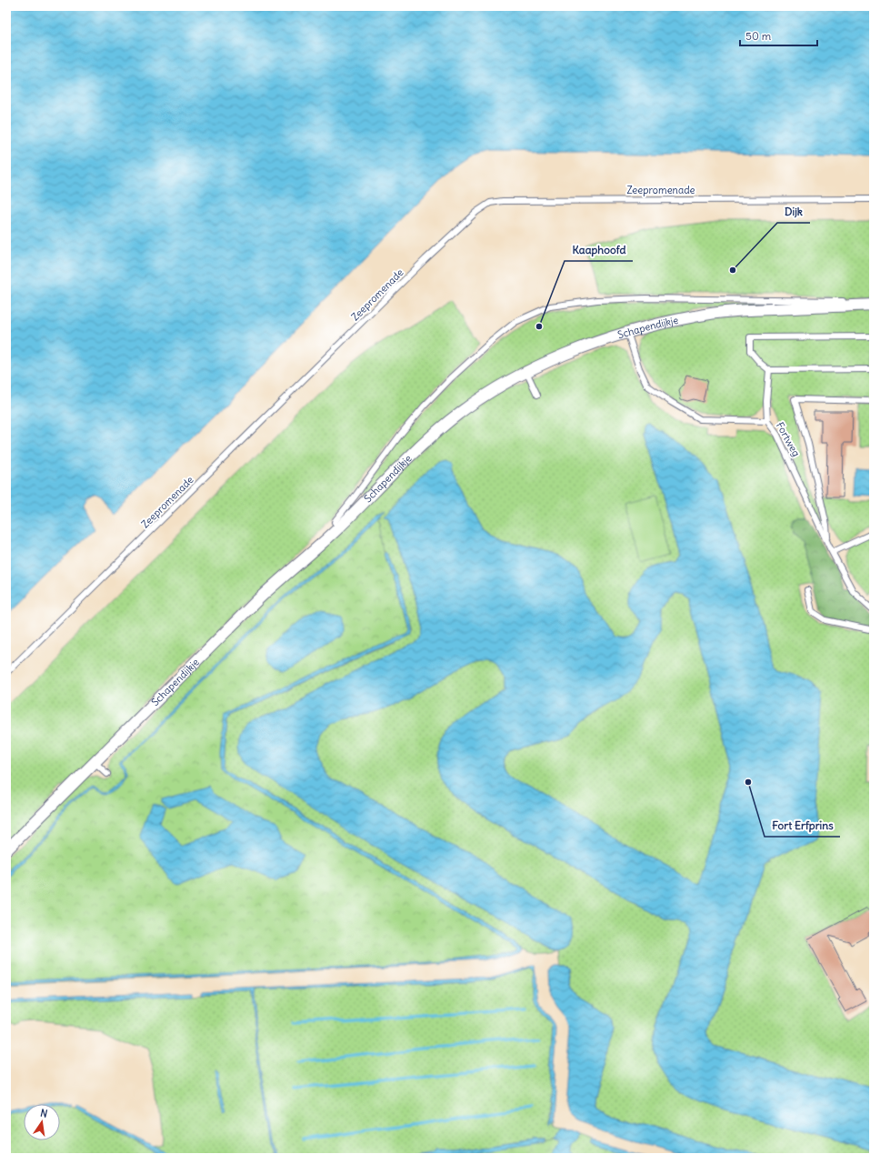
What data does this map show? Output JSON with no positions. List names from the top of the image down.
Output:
{
  "streets": {
    "street": ["Schapendijkje"],
    "lane": ["Zeepromenade", "Fortweg"]
  },
  "crossings": [
    ["Schapendijkje", "Fortweg"]
  ],
  "places": ["Dijk", "Kaaphoofd", "Fort Erfprins"],
  "scale_bar": "50 m",
  "north": "top"
}
